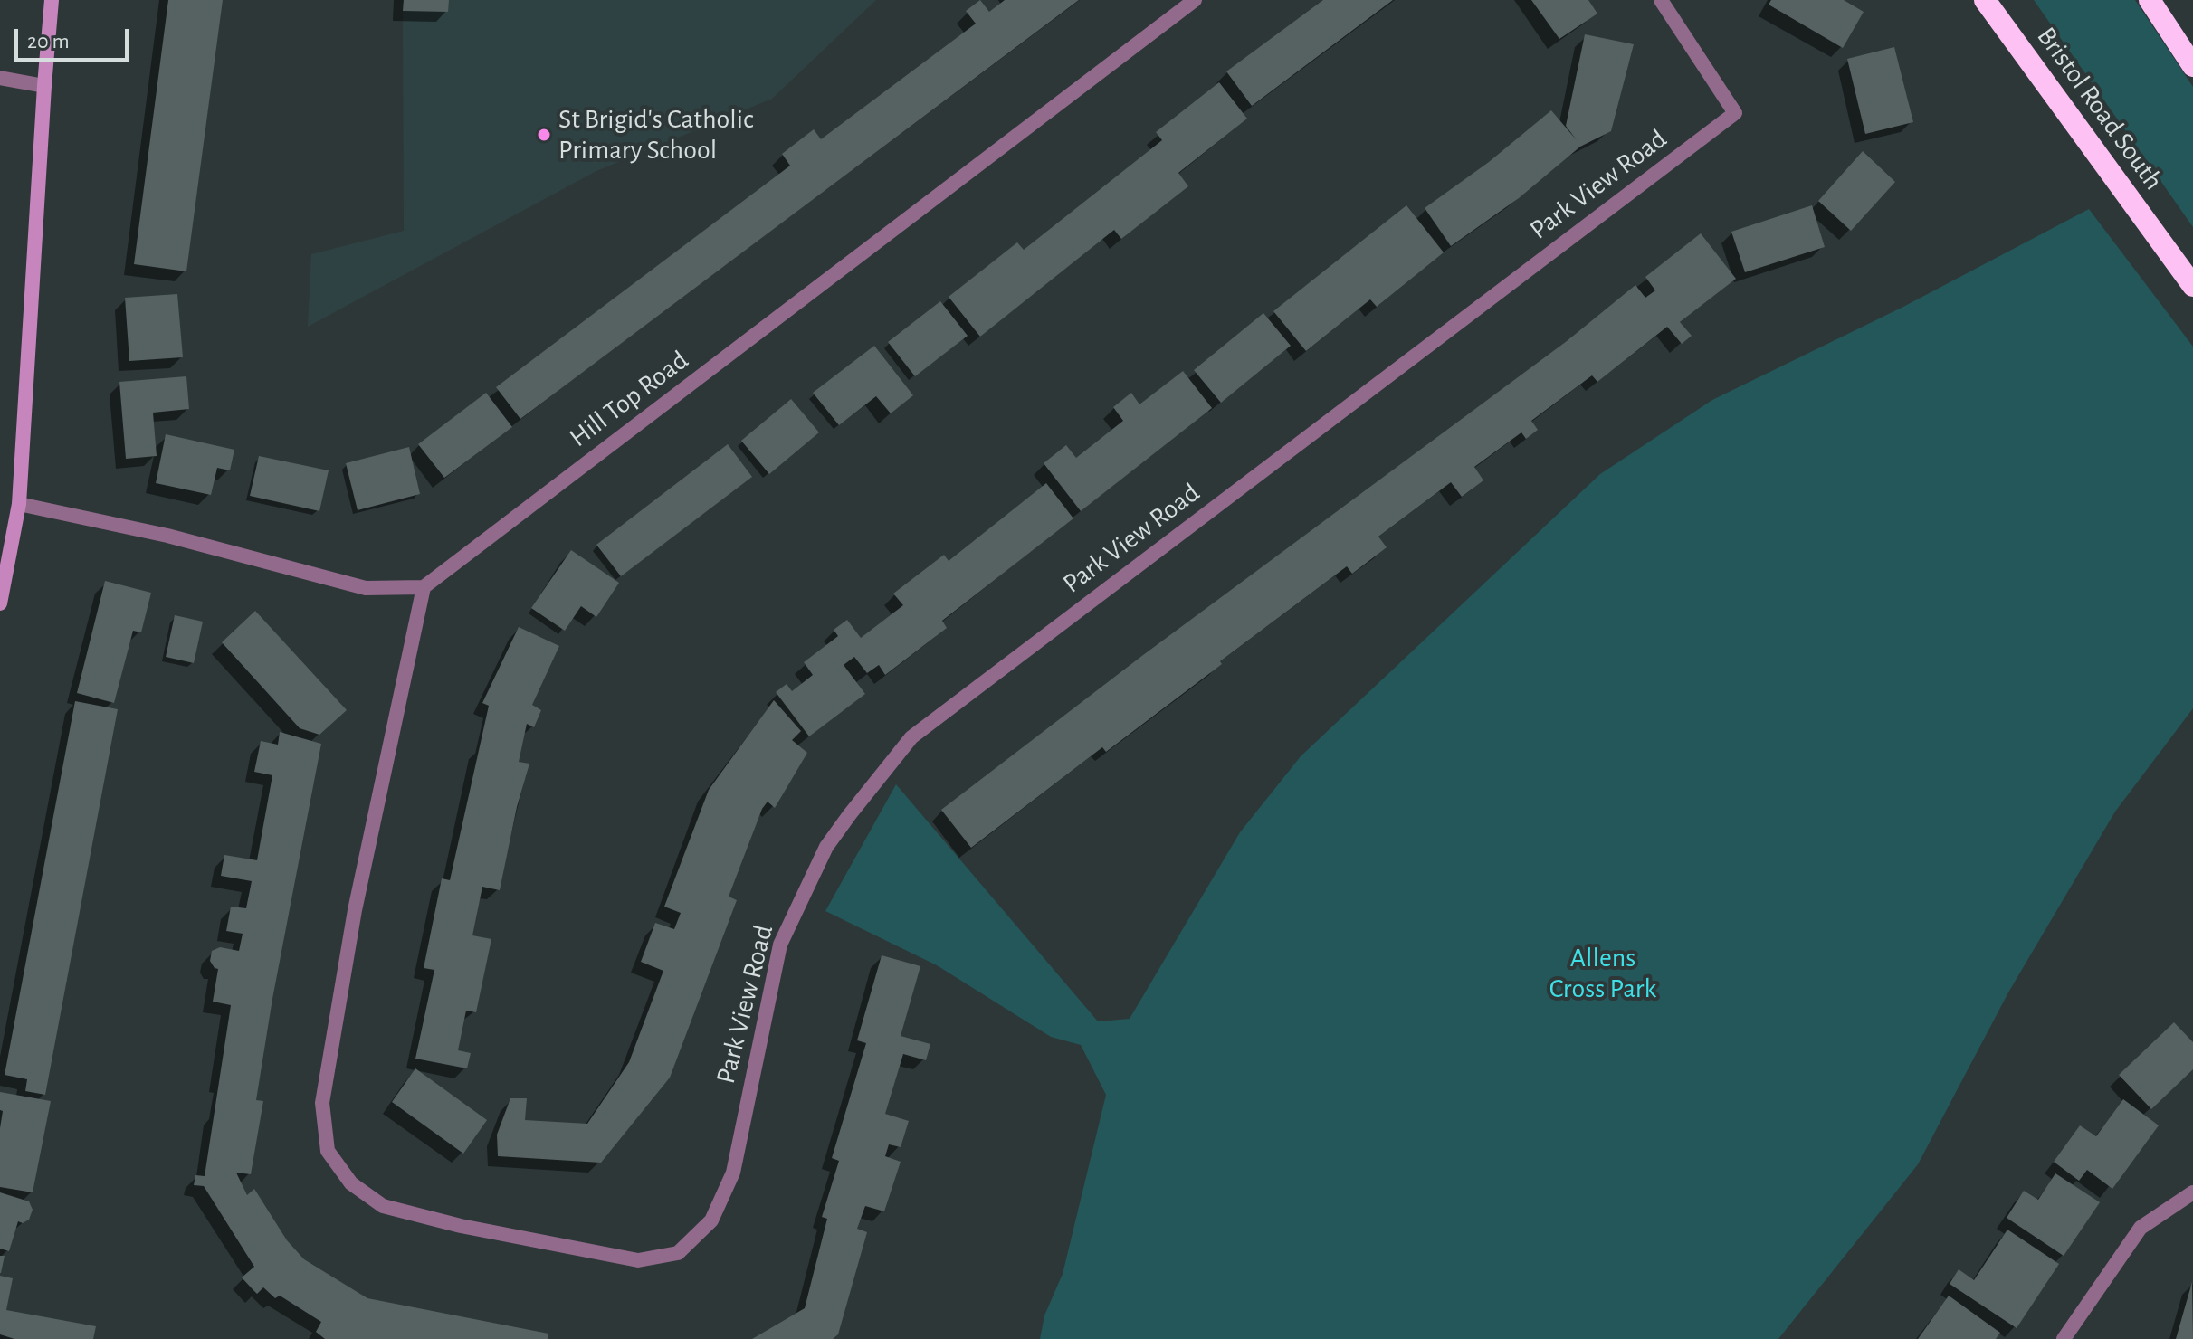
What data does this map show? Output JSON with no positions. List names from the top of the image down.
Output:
{
  "streets": {
    "highway": ["Bristol Road South"],
    "street": ["Park View Road", "Hill Top Road"]
  },
  "crossings": [
    ["Park View Road", "Hill Top Road"]
  ],
  "parks": ["Allens Cross Park"],
  "places": ["St Brigid's Catholic Primary School"],
  "scale_bar": "20 m"
}
